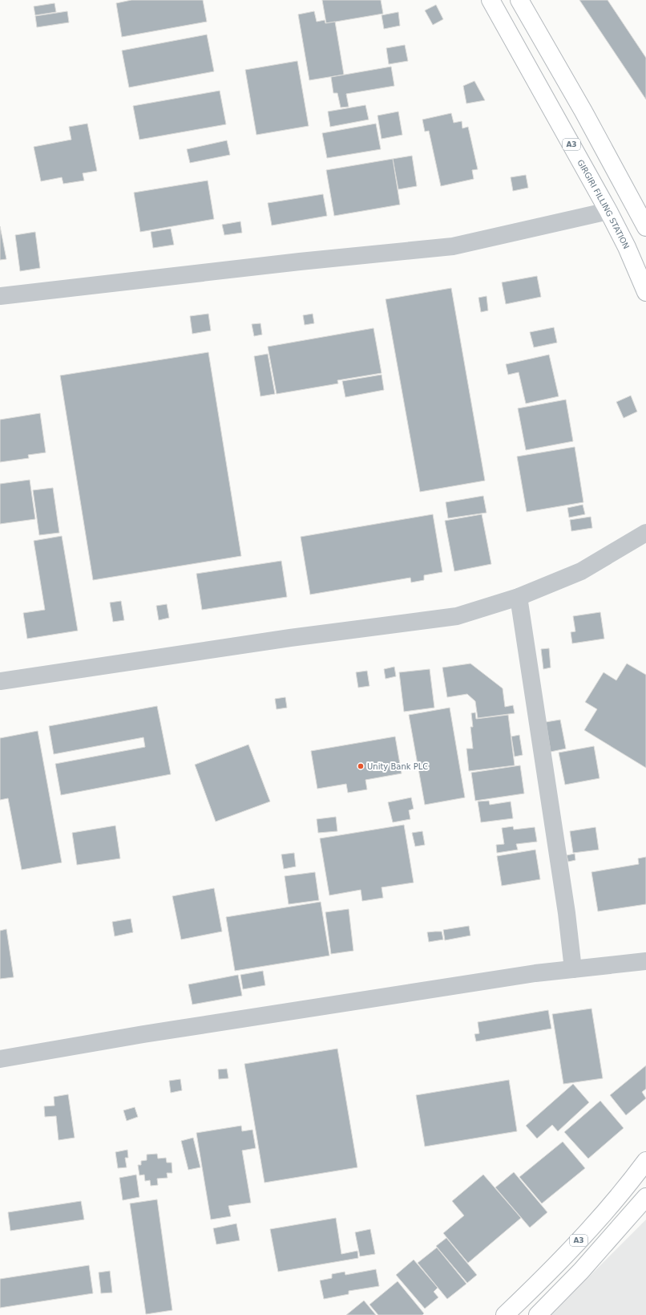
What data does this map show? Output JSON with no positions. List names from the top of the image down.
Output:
{
  "streets": {
    "highway": ["A3", "GIRGIRI FILLING STATION"]
  },
  "places": ["Unity Bank PLC"]
}
